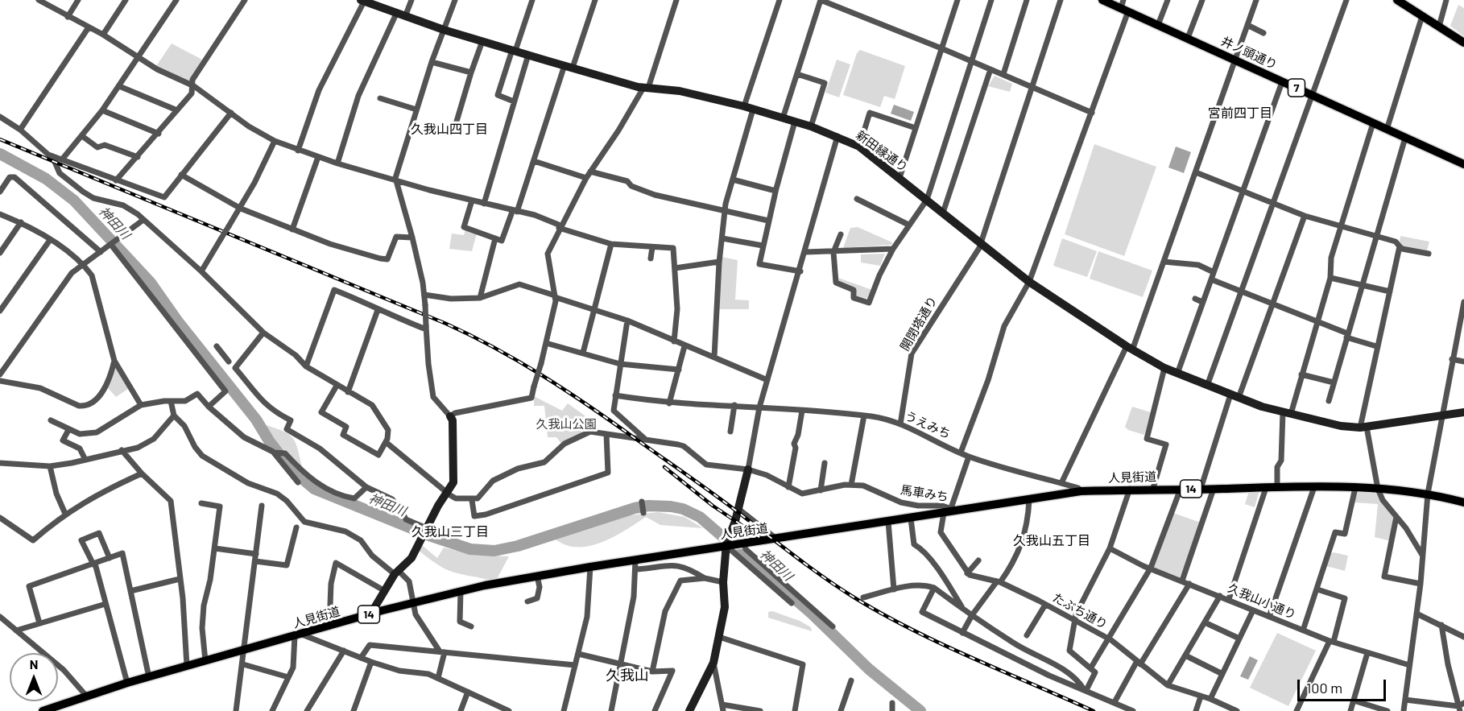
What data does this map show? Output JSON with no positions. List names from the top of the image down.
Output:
{
  "streets": {
    "main road": [
      "井ノ頭通り",
      "7",
      "人見街道",
      "14"
    ],
    "street": [
      "新田縁通り",
      "開閉塔通り",
      "うえみち",
      "馬車みち",
      "久我山小通り",
      "たぶち通り"
    ]
  },
  "crossings": [
    ["新田縁通り", "開閉塔通り"],
    ["開閉塔通り", "うえみち"],
    ["うえみち", "人見街道"],
    ["人見街道", "馬車みち"]
  ],
  "districts": [
    "宮前四丁目",
    "久我山四丁目",
    "久我山三丁目",
    "久我山五丁目",
    "久我山"
  ],
  "water": ["神田川"],
  "parks": ["久我山公園"],
  "scale_bar": "100 m",
  "north": "top"
}
